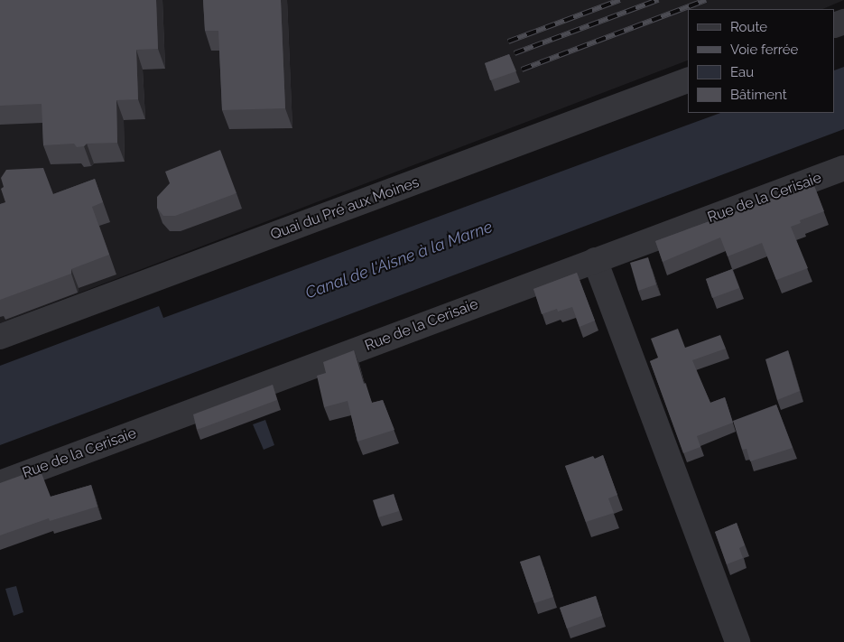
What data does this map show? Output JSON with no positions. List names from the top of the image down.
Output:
{
  "streets": {
    "street": ["Rue de la Cerisaie", "Quai du Pré aux Moines"]
  },
  "water": ["Canal de l'Aisne à la Marne"],
  "legend": [
    "Route",
    "Voie ferrée",
    "Eau",
    "Bâtiment"
  ]
}
